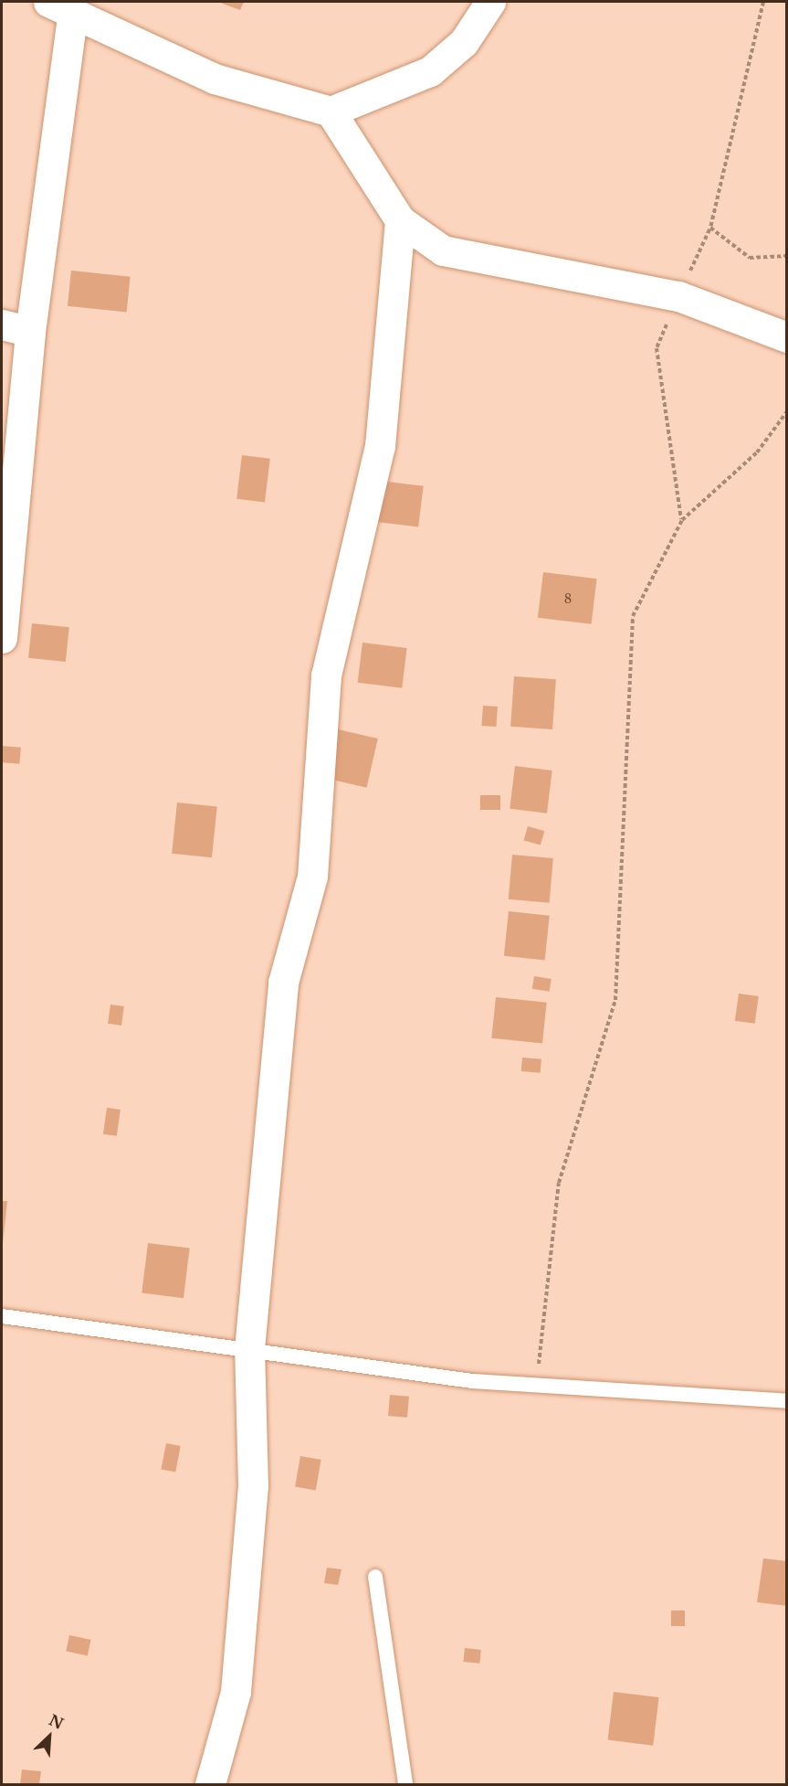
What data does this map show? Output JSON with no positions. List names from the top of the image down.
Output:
{
  "house_numbers": ["8"],
  "north": "top right"
}
